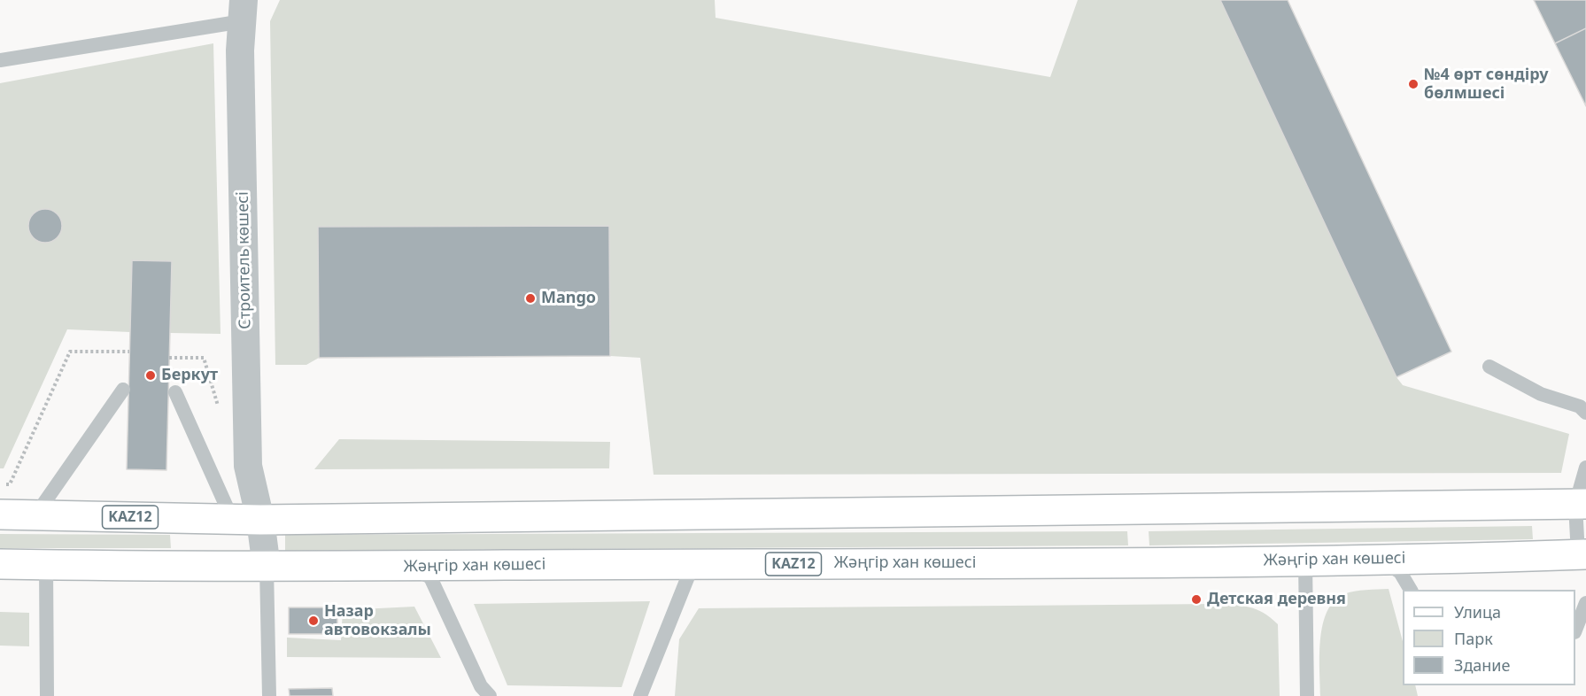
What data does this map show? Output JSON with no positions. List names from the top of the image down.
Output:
{
  "streets": {
    "main road": ["KAZ12", "Жәңгір хан көшесі"],
    "street": ["Строитель көшесі"]
  },
  "crossings": [
    ["Строитель көшесі", "KAZ12"],
    ["Строитель көшесі", "Жәңгір хан көшесі"]
  ],
  "places": [
    "№4 өрт сөндіру бөлмшесі",
    "Mango",
    "Беркут",
    "Детская деревня",
    "Назар автовокзалы"
  ],
  "legend": ["Улица", "Парк", "Здание"]
}
